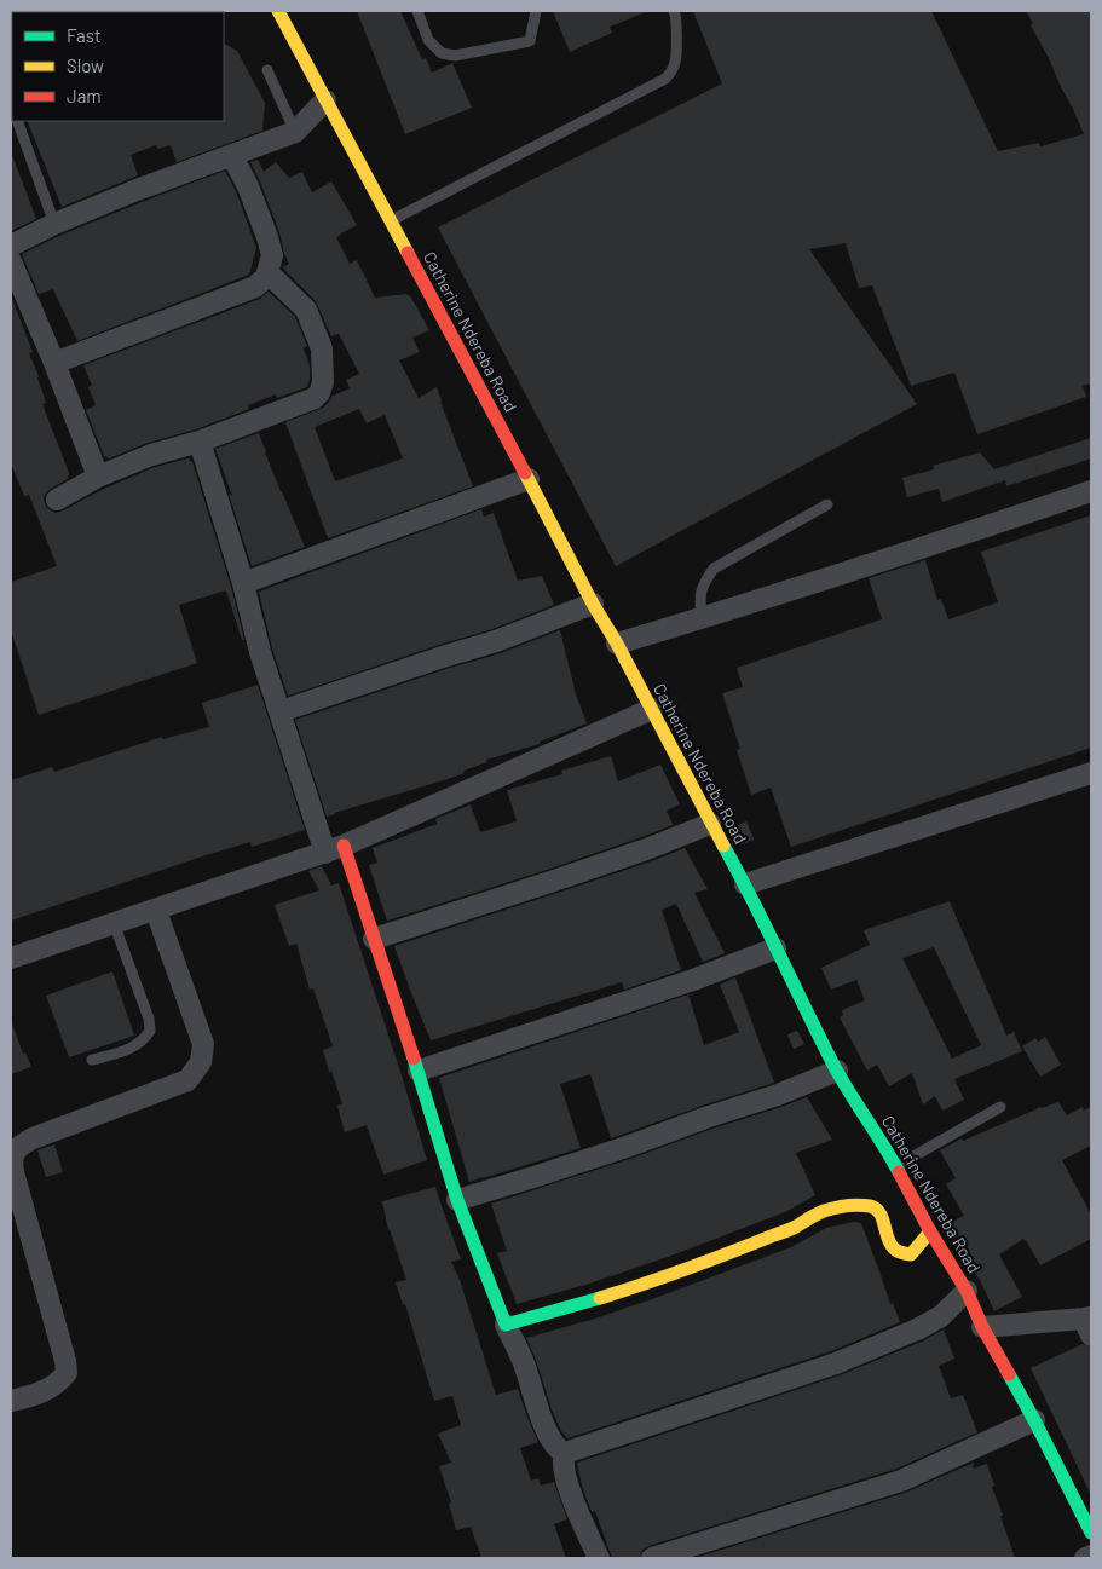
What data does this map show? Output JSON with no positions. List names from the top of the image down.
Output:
{
  "streets": {
    "street": ["Catherine Ndereba Road"]
  },
  "legend": ["Fast", "Slow", "Jam"]
}
